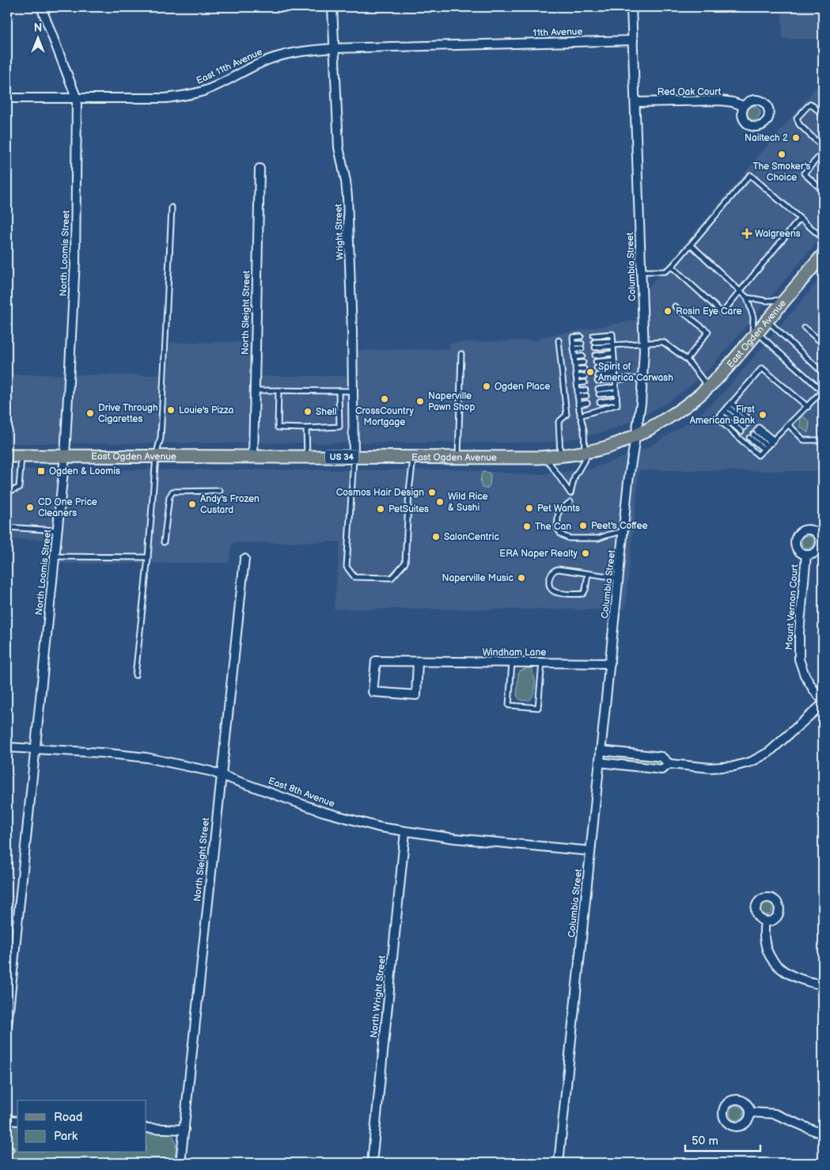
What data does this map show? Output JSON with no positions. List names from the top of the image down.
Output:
{
  "streets": {
    "main road": ["East Ogden Avenue", "US 34"],
    "street": [
      "11th Avenue",
      "East 11th Avenue",
      "Red Oak Court",
      "Wright Street",
      "North Loomis Street",
      "Columbia Street",
      "North Sleight Street",
      "Mount Vernon Court",
      "Windham Lane",
      "East 8th Avenue",
      "North Wright Street"
    ]
  },
  "crossings": [
    ["11th Avenue", "East 11th Avenue"],
    ["11th Avenue", "Columbia Street"],
    ["East 11th Avenue", "Wright Street"],
    ["East 11th Avenue", "North Loomis Street"],
    ["Red Oak Court", "Columbia Street"],
    ["Wright Street", "East Ogden Avenue"],
    ["North Loomis Street", "East Ogden Avenue"],
    ["North Loomis Street", "East 8th Avenue"],
    ["Columbia Street", "East Ogden Avenue"],
    ["Columbia Street", "Windham Lane"],
    ["Columbia Street", "East 8th Avenue"],
    ["North Sleight Street", "East Ogden Avenue"],
    ["North Sleight Street", "East 8th Avenue"],
    ["East 8th Avenue", "North Wright Street"]
  ],
  "places": {
    "other": [
      "Nailtech 2",
      "The Smoker's Choice",
      "Rosin Eye Care",
      "Spirit of America Carwash",
      "Ogden Place",
      "CrossCountry Mortgage",
      "Naperville Pawn Shop",
      "Louie's Pizza",
      "Shell",
      "Drive Through Cigarettes",
      "First American Bank",
      "Cosmos Hair Design",
      "Wild Rice & Sushi",
      "Andy's Frozen Custard",
      "CD One Price Cleaners",
      "Pet Wants",
      "PetSuites",
      "Peet's Coffee",
      "The Can",
      "SalonCentric",
      "ERA Naper Realty",
      "Naperville Music"
    ],
    "health": ["Walgreens"],
    "transit": ["Ogden & Loomis"]
  },
  "legend": ["Road", "Park"],
  "scale_bar": "50 m",
  "north": "top"
}
